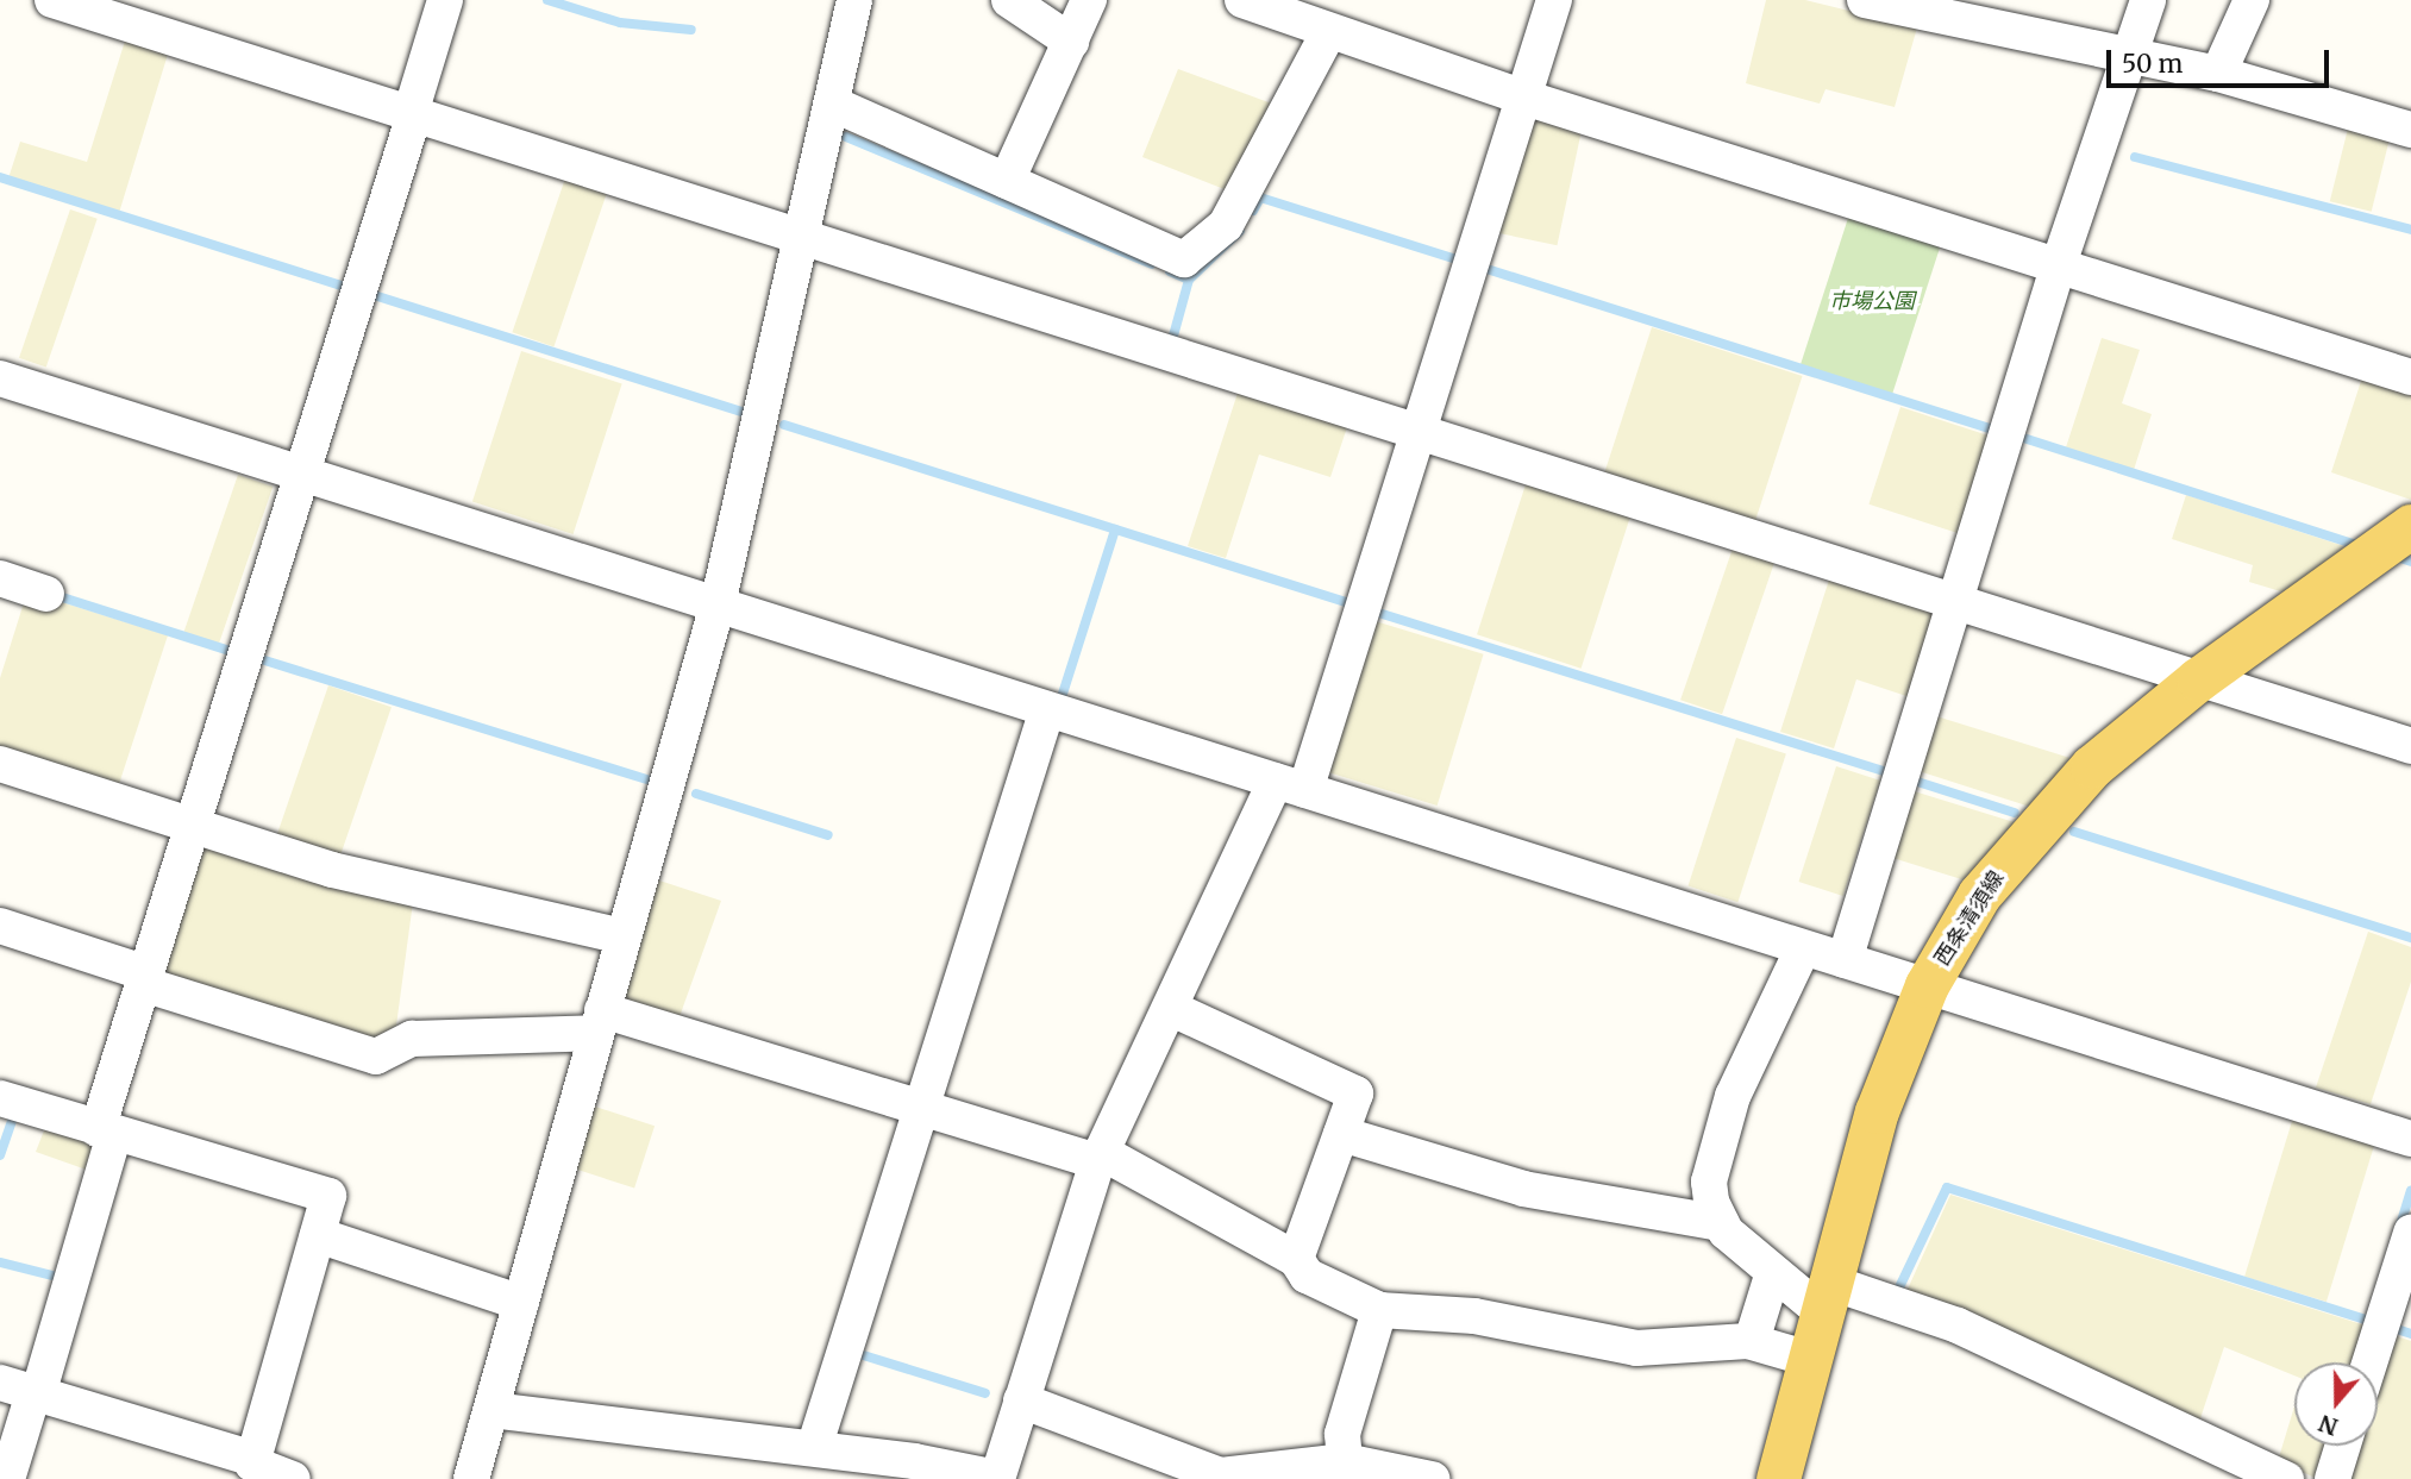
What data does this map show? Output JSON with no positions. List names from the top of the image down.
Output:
{
  "streets": {
    "main road": ["西条清須線"]
  },
  "parks": ["市場公園"],
  "scale_bar": "50 m",
  "north": "bottom"
}
